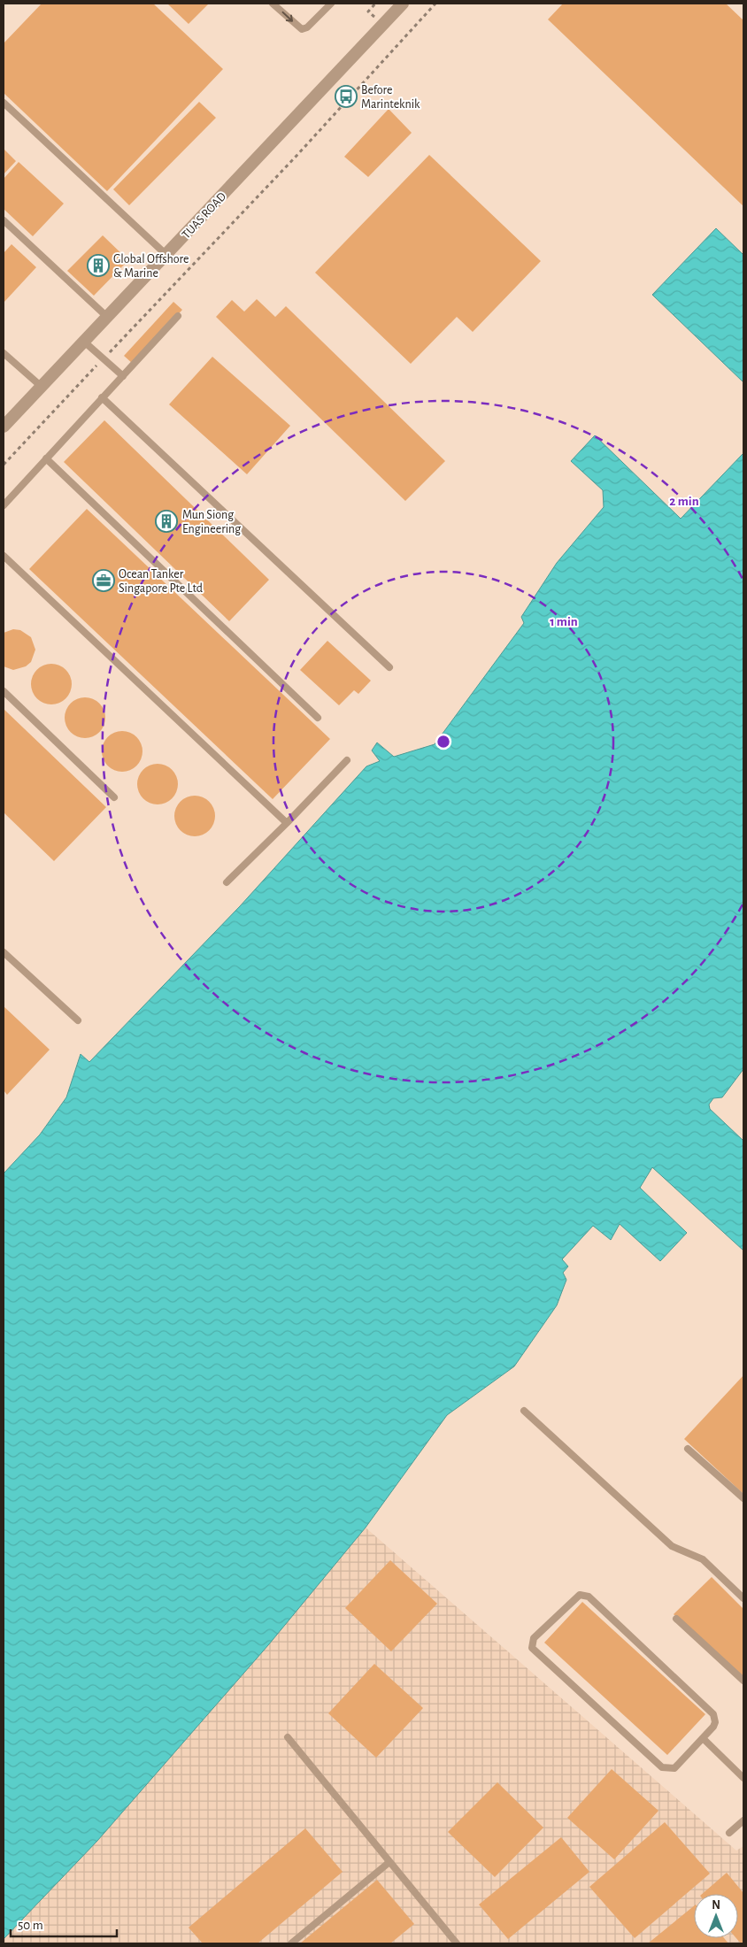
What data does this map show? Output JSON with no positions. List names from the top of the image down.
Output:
{
  "streets": {
    "street": ["TUAS ROAD"]
  },
  "places": {
    "bus stop": ["Before Marinteknik"],
    "building": ["Global Offshore & Marine", "Mun Siong Engineering"],
    "office": ["Ocean Tanker Singapore Pte Ltd"]
  },
  "scale_bar": "50 m",
  "north": "top",
  "rings": ["2 min", "1 min"]
}
